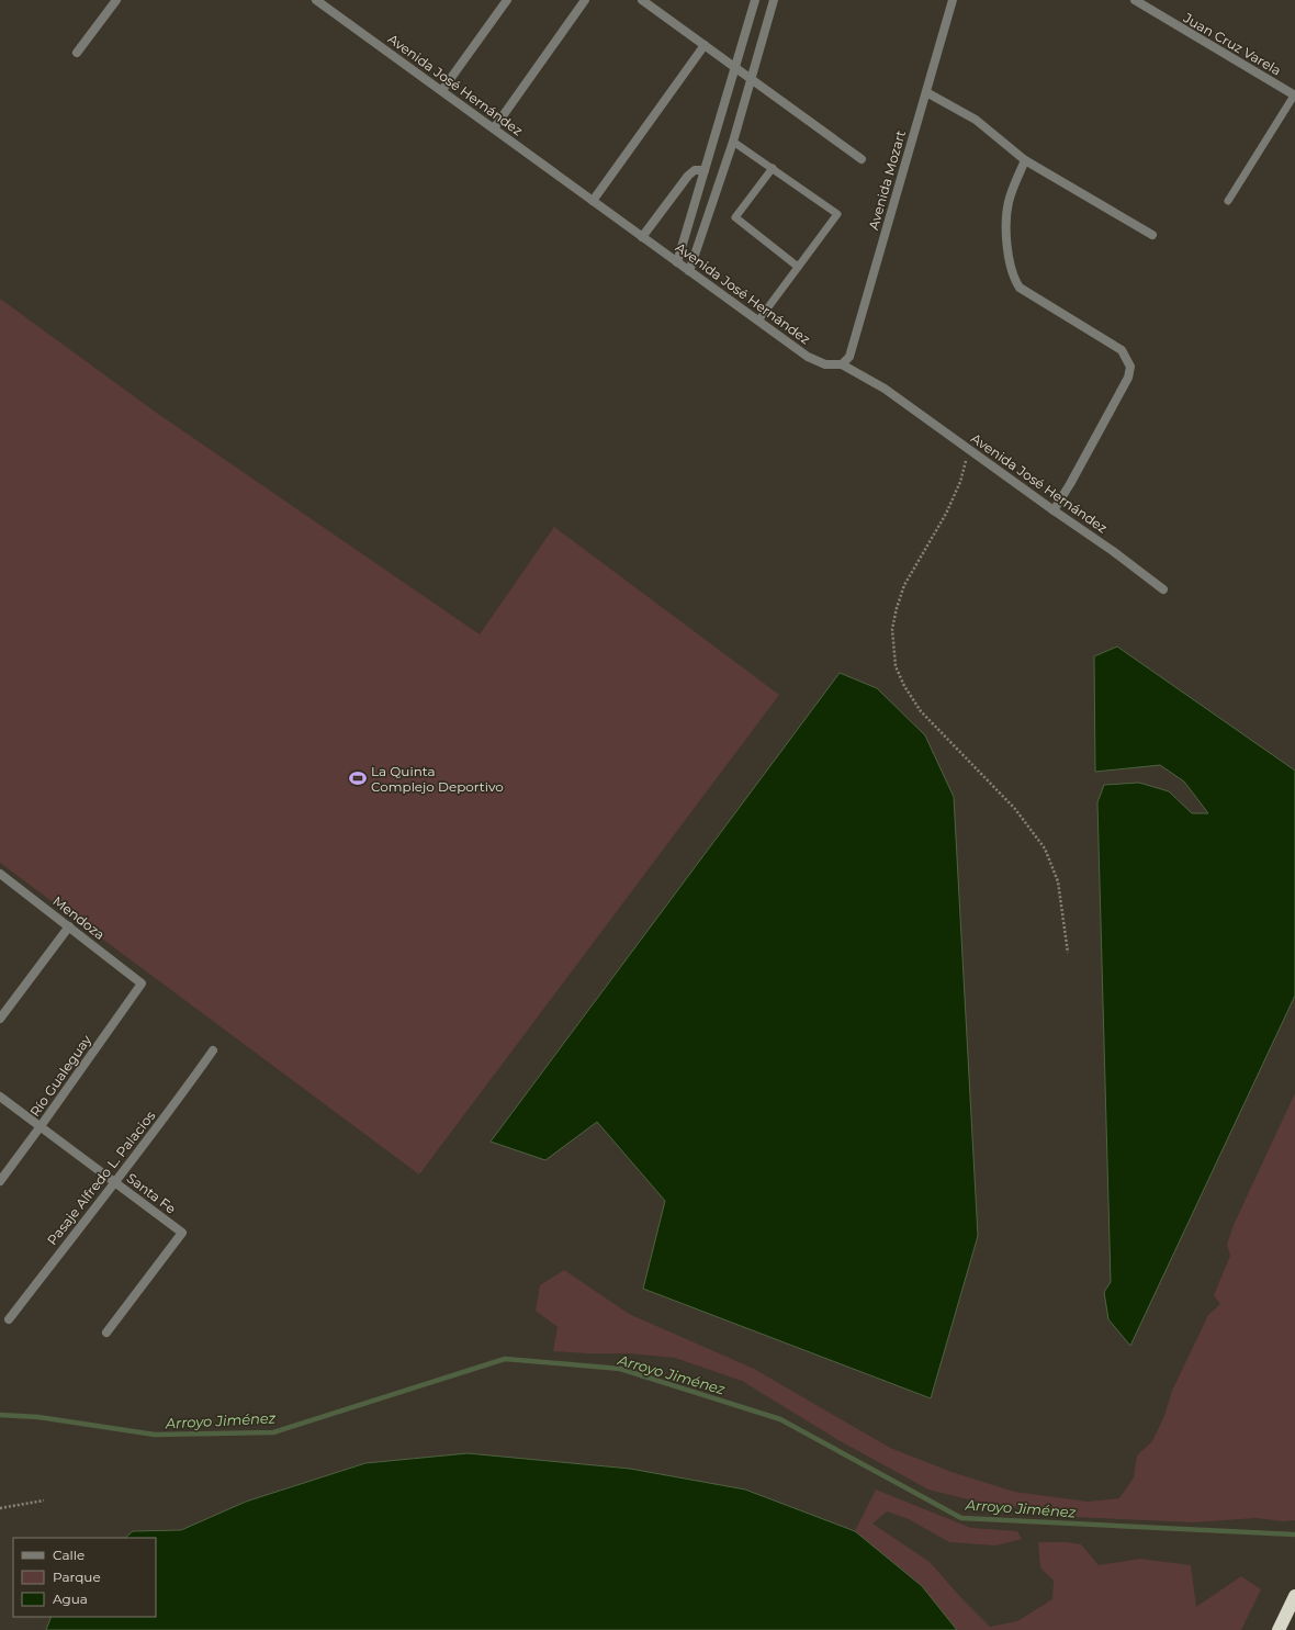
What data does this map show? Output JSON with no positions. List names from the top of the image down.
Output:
{
  "streets": {
    "street": [
      "Juan Cruz Varela",
      "Avenida José Hernández",
      "Avenida Mozart",
      "Mendoza",
      "Río Gualeguay",
      "Pasaje Alfredo L. Palacios",
      "Santa Fe"
    ]
  },
  "crossings": [
    ["Avenida José Hernández", "Avenida Mozart"],
    ["Mendoza", "Río Gualeguay"],
    ["Río Gualeguay", "Santa Fe"],
    ["Pasaje Alfredo L. Palacios", "Santa Fe"]
  ],
  "water": ["Arroyo Jiménez"],
  "places": {
    "sports": ["La Quinta Complejo Deportivo"]
  },
  "legend": ["Calle", "Parque", "Agua"]
}
